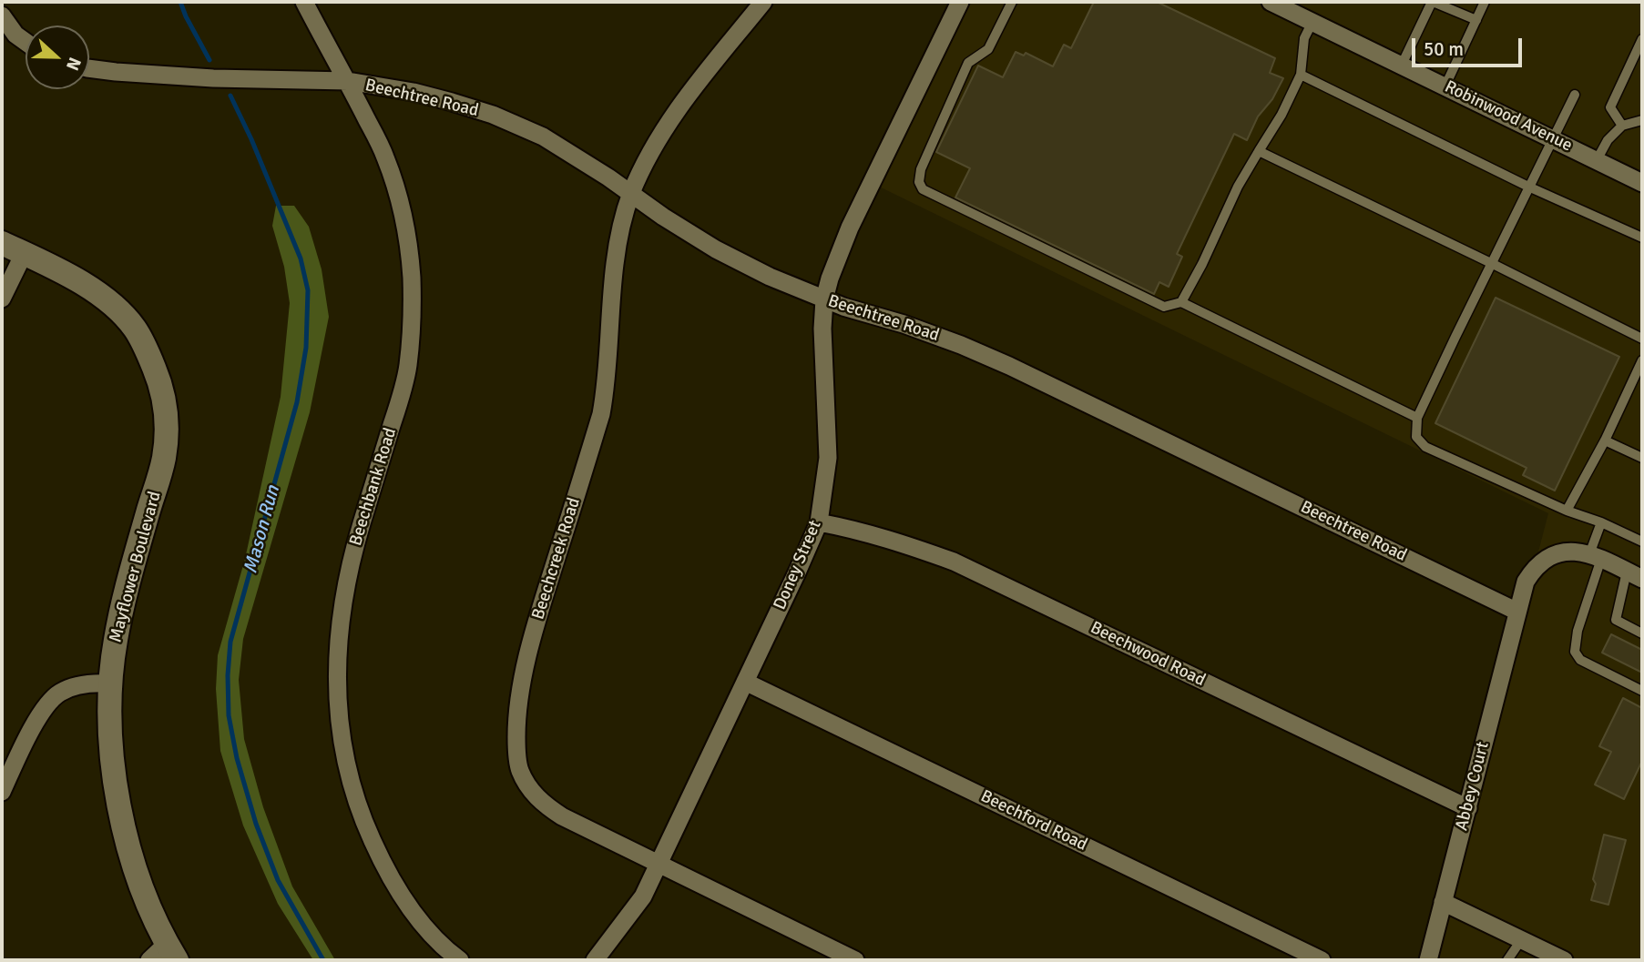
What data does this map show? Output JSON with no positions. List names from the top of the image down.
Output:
{
  "streets": {
    "street": [
      "Beechtree Road",
      "Robinwood Avenue",
      "Beechbank Road",
      "Beechcreek Road",
      "Doney Street",
      "Mayflower Boulevard",
      "Beechwood Road",
      "Abbey Court",
      "Beechford Road"
    ]
  },
  "crossings": [
    ["Beechtree Road", "Beechbank Road"],
    ["Beechtree Road", "Beechcreek Road"],
    ["Beechtree Road", "Doney Street"],
    ["Beechtree Road", "Abbey Court"],
    ["Beechcreek Road", "Doney Street"],
    ["Doney Street", "Beechwood Road"],
    ["Doney Street", "Beechford Road"],
    ["Beechwood Road", "Abbey Court"]
  ],
  "water": ["Mason Run"],
  "scale_bar": "50 m",
  "north": "right"
}
